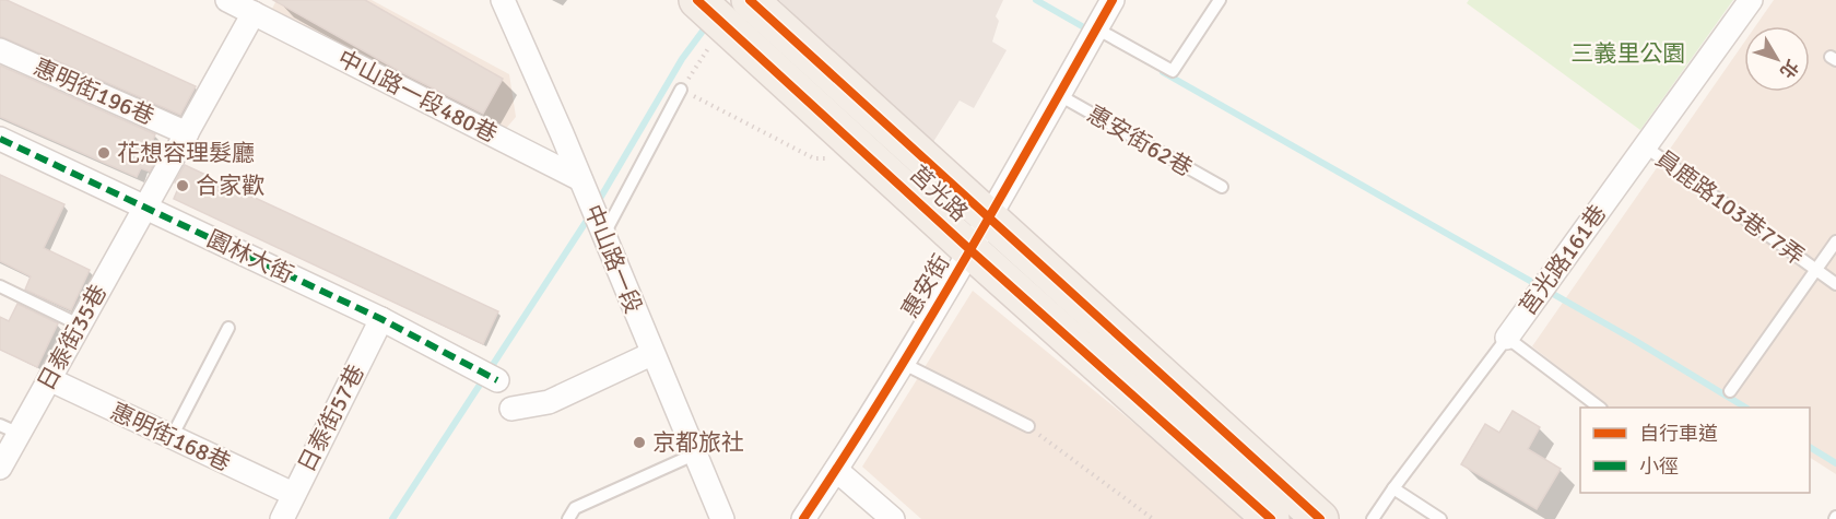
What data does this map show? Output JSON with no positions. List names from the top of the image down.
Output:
{
  "streets": {
    "main road": ["莒光路"],
    "street": [
      "惠明街196巷",
      "中山路一段480巷",
      "園林大街",
      "中山路一段",
      "莒光路161巷",
      "惠安街",
      "日泰街35巷",
      "日泰街57巷",
      "惠明街168巷"
    ],
    "lane": ["惠安街62巷", "員鹿路103巷77弄"]
  },
  "crossings": [
    ["惠明街196巷", "日泰街35巷"],
    ["中山路一段480巷", "中山路一段"],
    ["中山路一段480巷", "日泰街35巷"],
    ["惠安街62巷", "惠安街"],
    ["莒光路", "惠安街"],
    ["員鹿路103巷77弄", "莒光路161巷"],
    ["園林大街", "日泰街35巷"],
    ["園林大街", "日泰街57巷"],
    ["日泰街35巷", "惠明街168巷"],
    ["日泰街57巷", "惠明街168巷"]
  ],
  "parks": ["三義里公園"],
  "places": ["花想容理髮廳", "合家歡", "京都旅社"],
  "legend": ["自行車道", "小徑"],
  "north": "bottom right"
}
